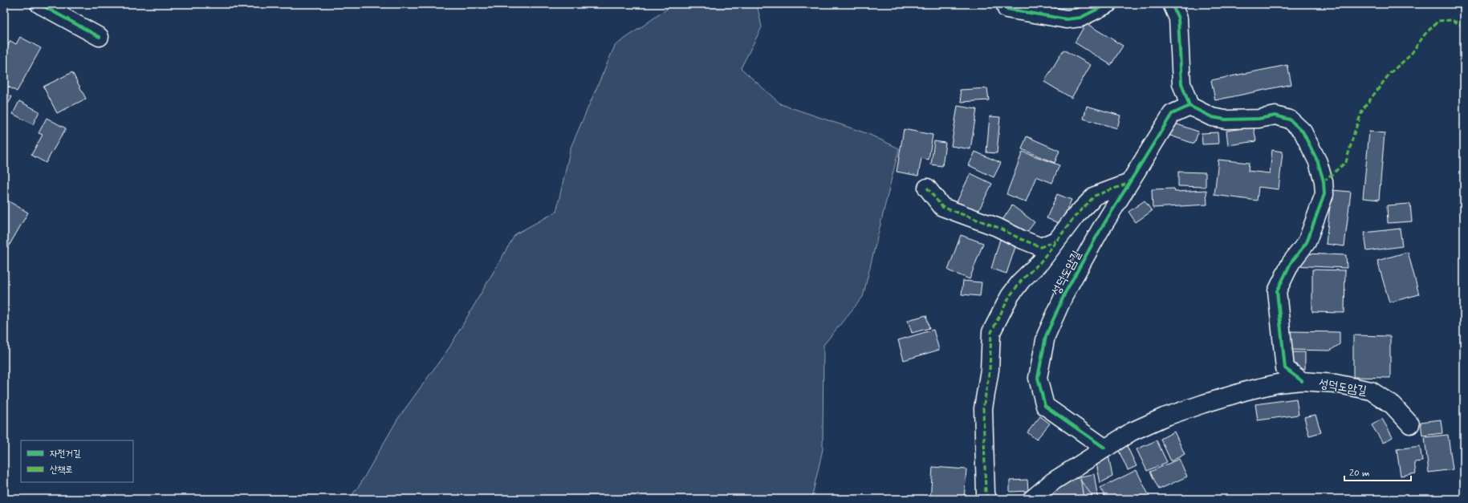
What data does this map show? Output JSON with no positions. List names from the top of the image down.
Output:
{
  "streets": {
    "street": ["성덕도암길"]
  },
  "legend": ["자전거길", "산책로"],
  "scale_bar": "20 m"
}
